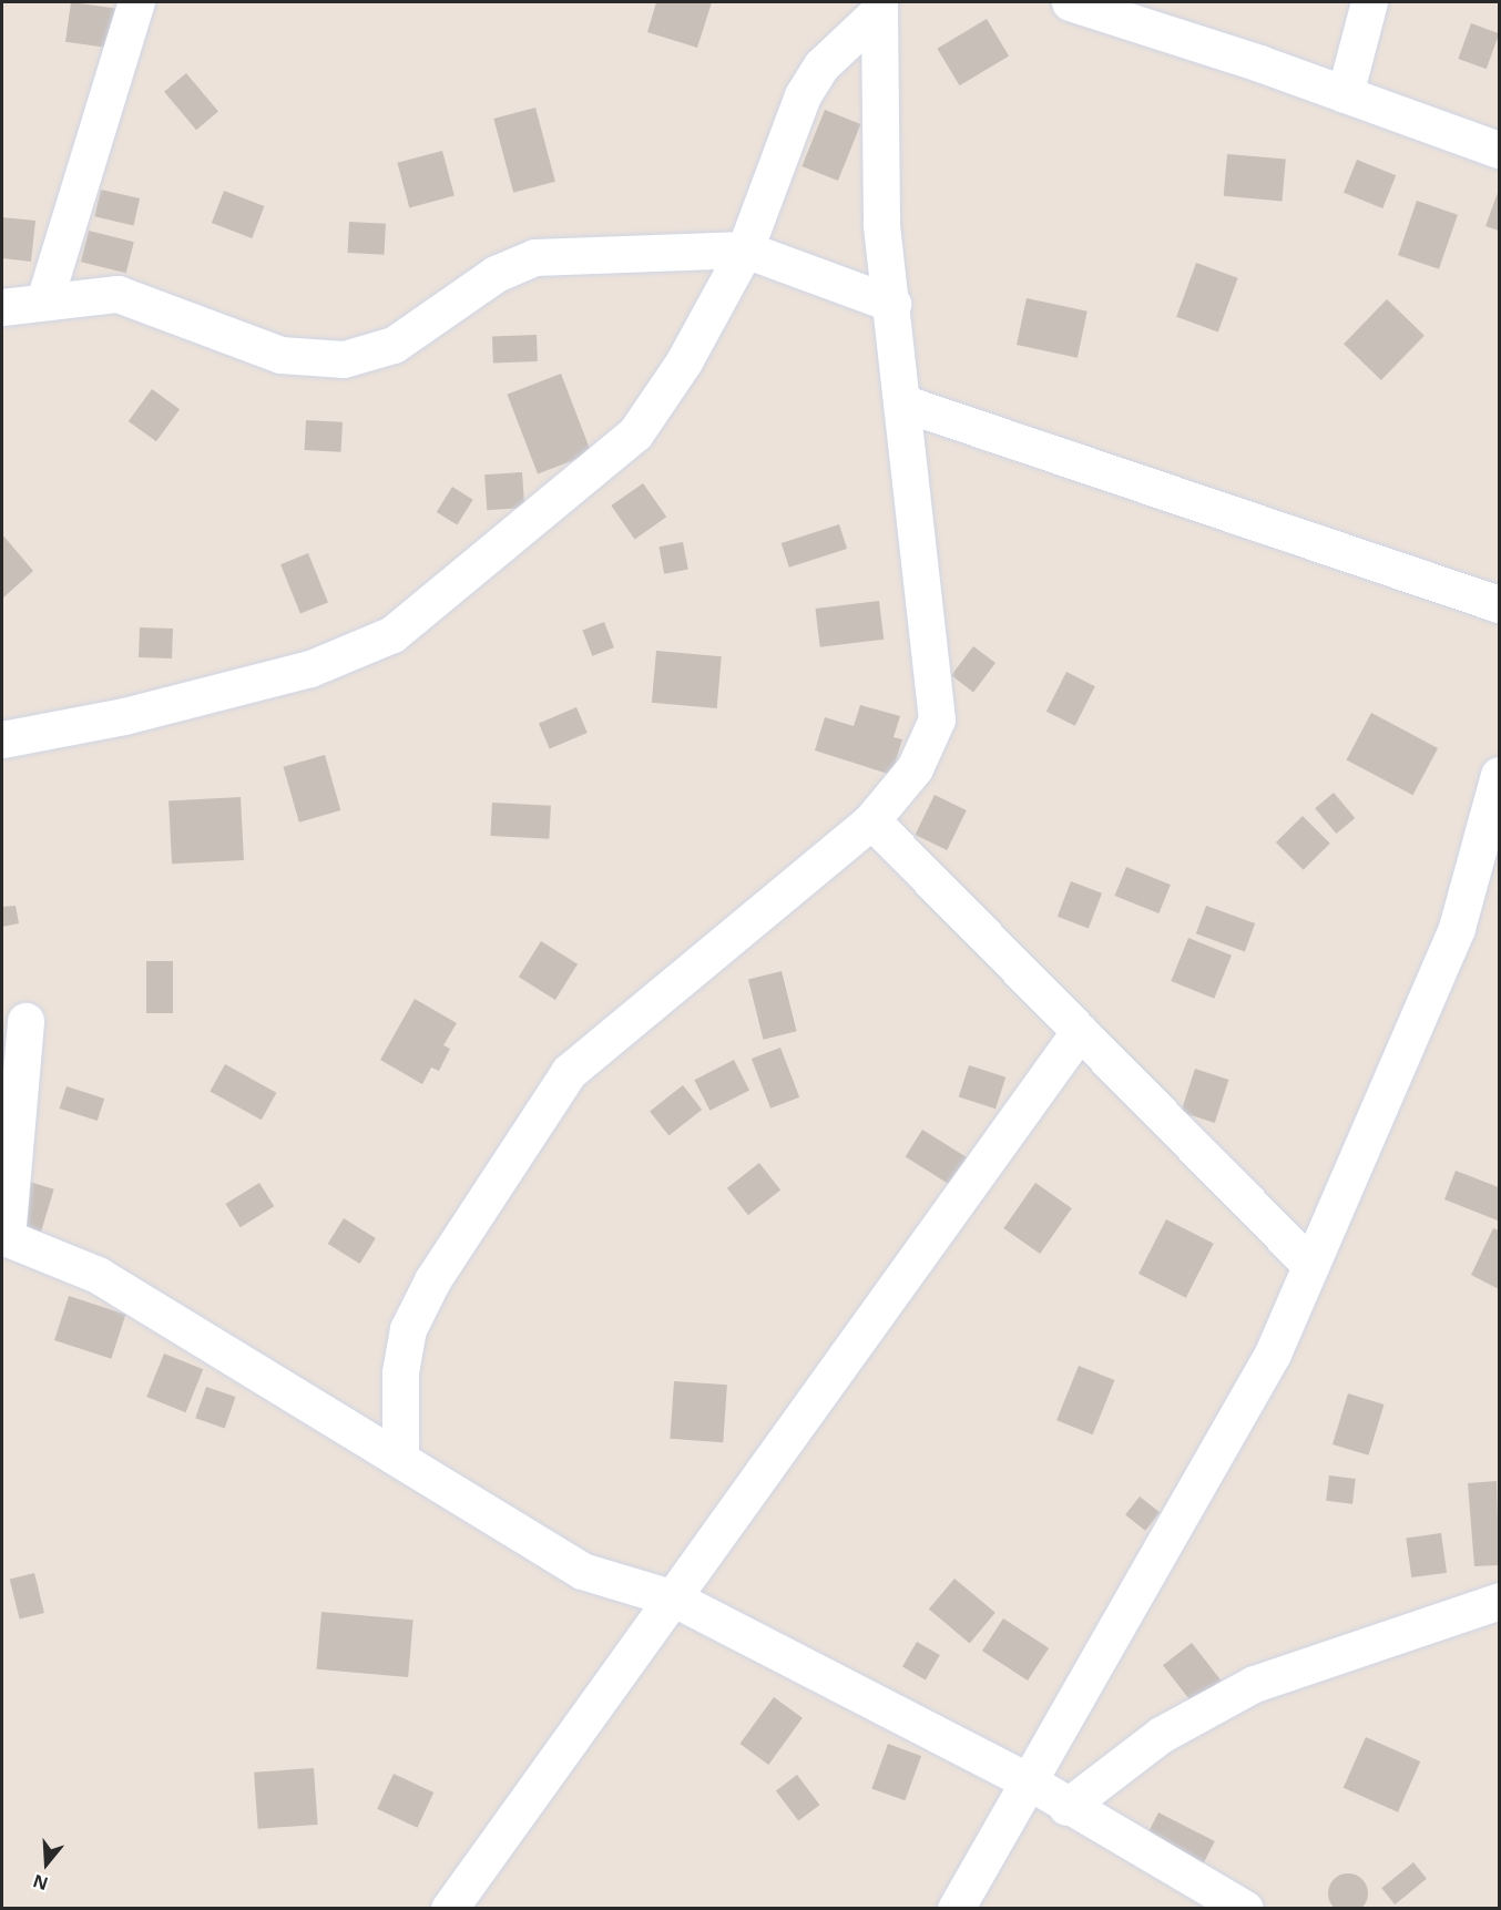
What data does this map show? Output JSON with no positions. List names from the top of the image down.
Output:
{
  "north": "bottom"
}
